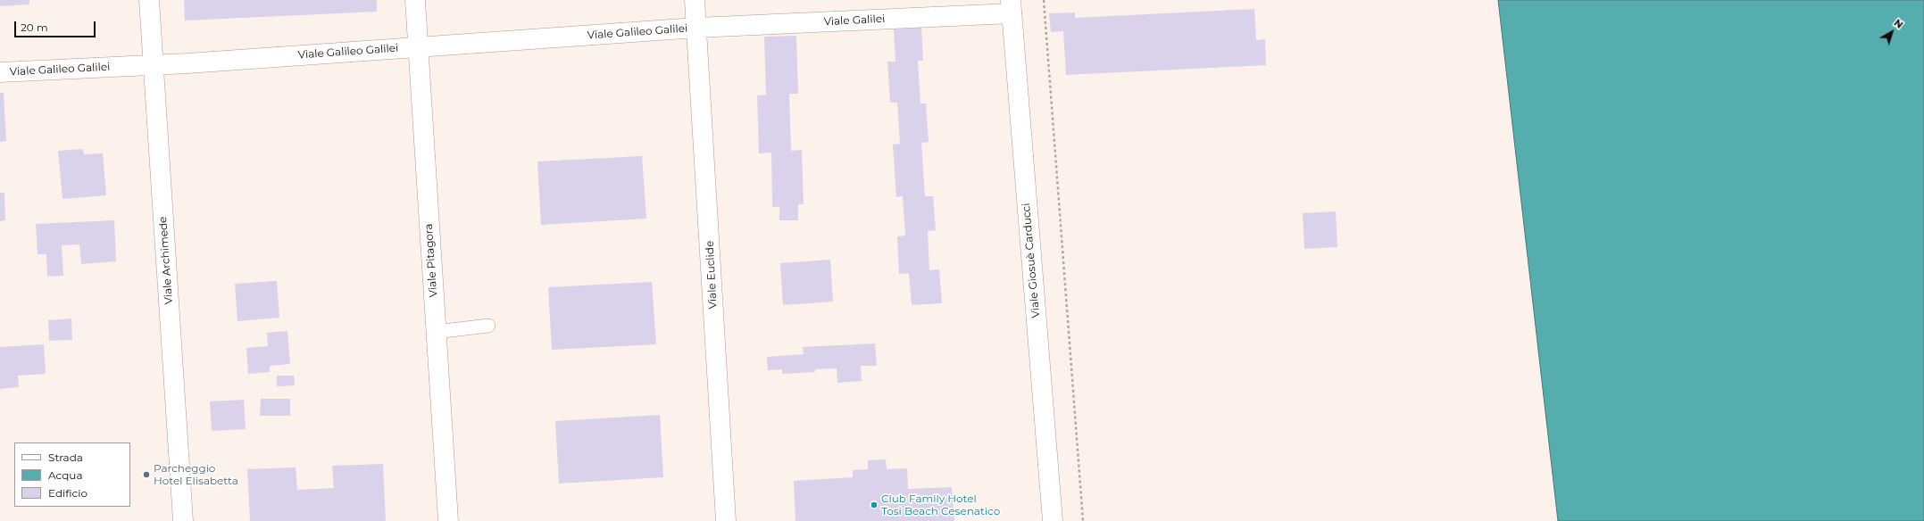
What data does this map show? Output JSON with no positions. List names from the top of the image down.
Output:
{
  "streets": {
    "street": [
      "Viale Galilei",
      "Viale Galileo Galilei",
      "Viale Archimede",
      "Viale Pitagora",
      "Viale Giosuè Carducci",
      "Viale Euclide"
    ]
  },
  "crossings": [
    ["Viale Galilei", "Viale Galileo Galilei"],
    ["Viale Galilei", "Viale Giosuè Carducci"],
    ["Viale Galilei", "Viale Euclide"],
    ["Viale Galileo Galilei", "Viale Archimede"],
    ["Viale Galileo Galilei", "Viale Pitagora"],
    ["Viale Galileo Galilei", "Viale Euclide"]
  ],
  "places": ["Parcheggio Hotel Elisabetta", "Club Family Hotel Tosi Beach Cesenatico"],
  "legend": ["Strada", "Acqua", "Edificio"],
  "scale_bar": "20 m",
  "north": "top right"
}
